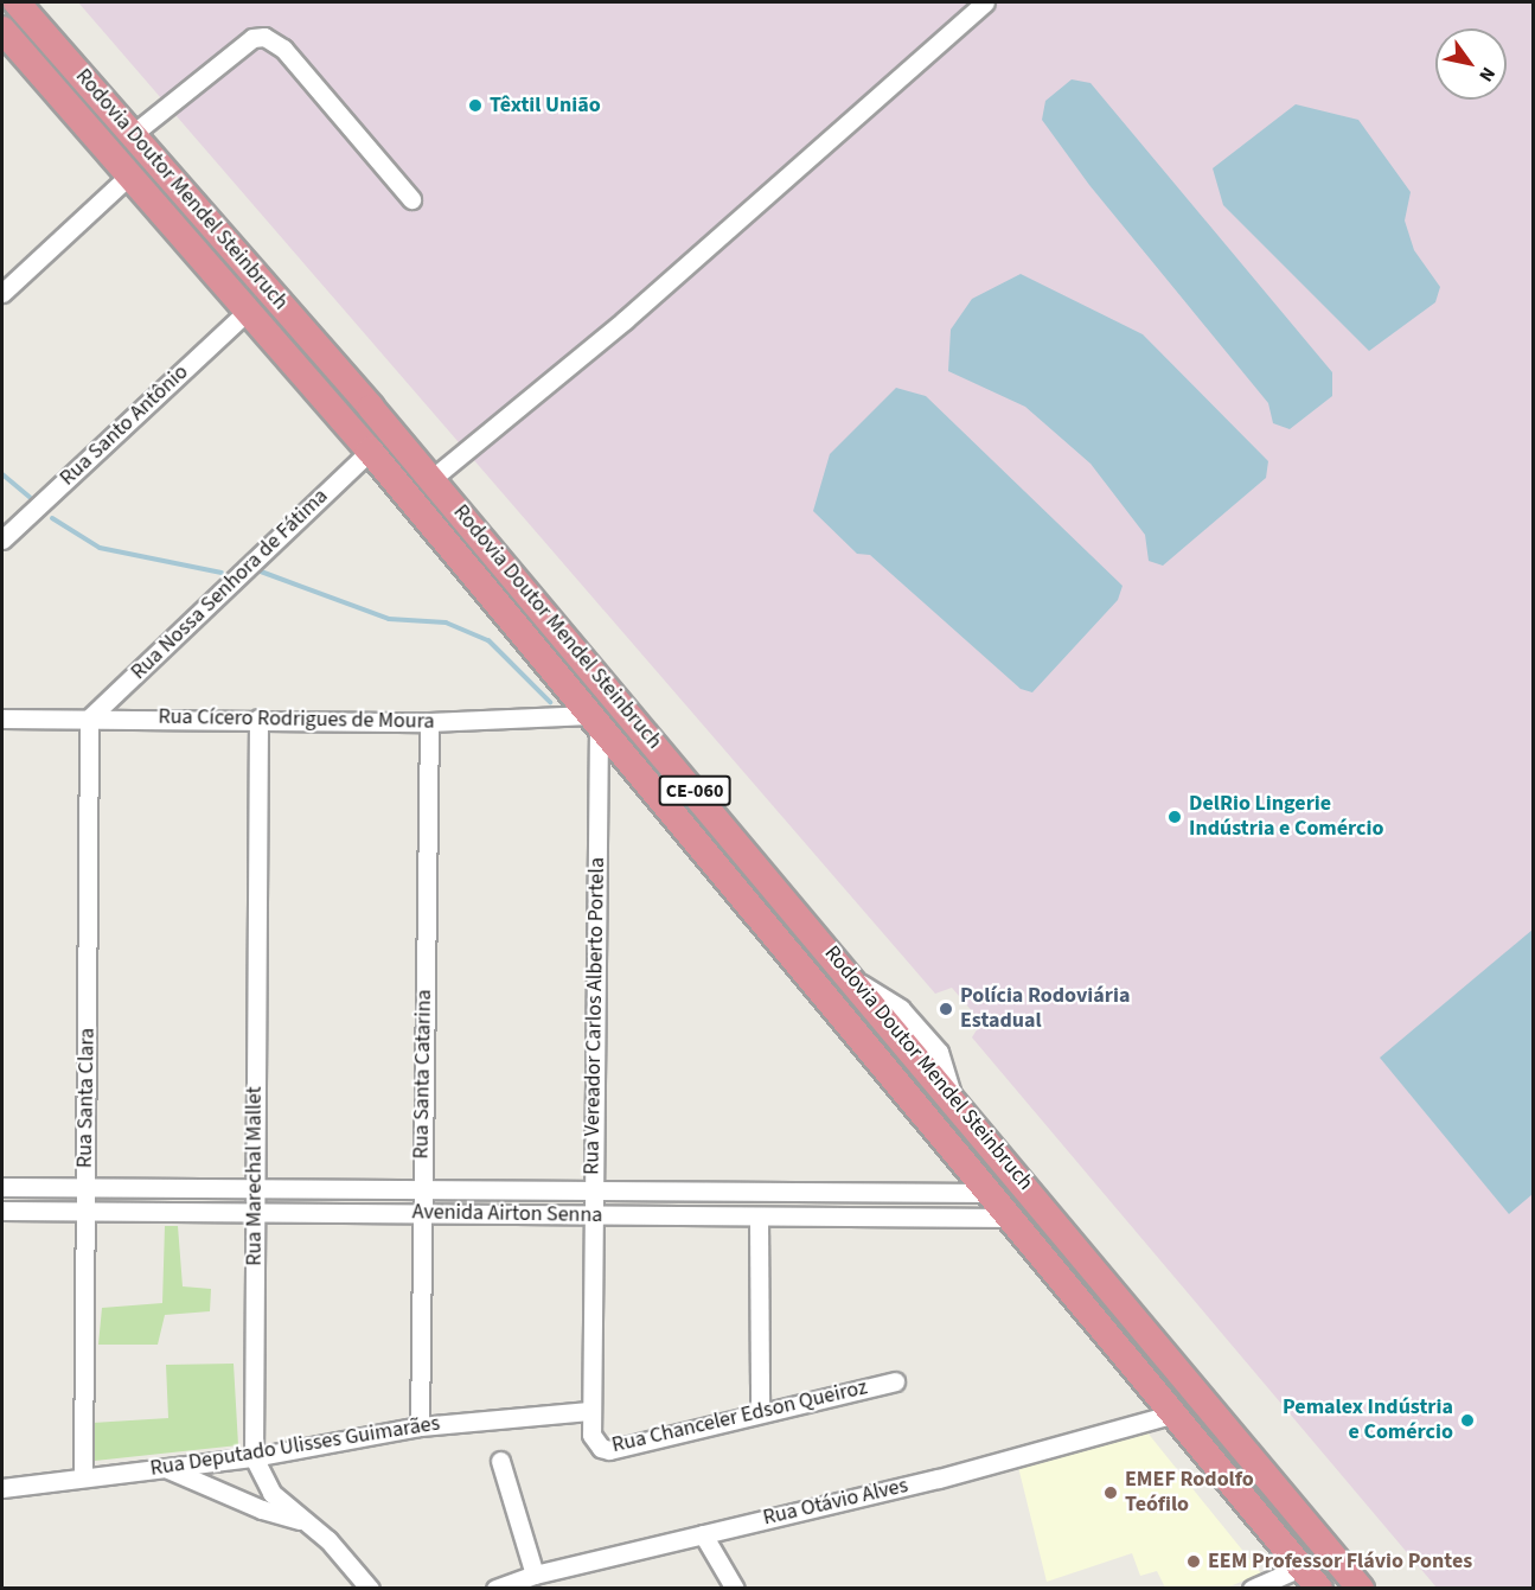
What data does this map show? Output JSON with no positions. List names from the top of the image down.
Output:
{
  "streets": {
    "highway": ["Rodovia Doutor Mendel Steinbruch", "CE-060"],
    "street": [
      "Rua Santo Antônio",
      "Rua Nossa Senhora de Fátima",
      "Rua Cícero Rodrigues de Moura",
      "Rua Vereador Carlos Alberto Portela",
      "Rua Santa Catarina",
      "Rua Santa Clara",
      "Rua Marechal Mallet",
      "Avenida Airton Senna",
      "Rua Chanceler Edson Queiroz",
      "Rua Deputado Ulisses Guimarães",
      "Rua Otávio Alves"
    ]
  },
  "crossings": [
    ["Rodovia Doutor Mendel Steinbruch", "Rua Santo Antônio"],
    ["Rodovia Doutor Mendel Steinbruch", "Rua Nossa Senhora de Fátima"],
    ["Rodovia Doutor Mendel Steinbruch", "Rua Cícero Rodrigues de Moura"],
    ["Rodovia Doutor Mendel Steinbruch", "Rua Vereador Carlos Alberto Portela"],
    ["Rodovia Doutor Mendel Steinbruch", "Avenida Airton Senna"],
    ["Rodovia Doutor Mendel Steinbruch", "Rua Otávio Alves"],
    ["Rua Nossa Senhora de Fátima", "Rua Cícero Rodrigues de Moura"],
    ["Rua Nossa Senhora de Fátima", "Rua Santa Clara"],
    ["Rua Cícero Rodrigues de Moura", "Rua Vereador Carlos Alberto Portela"],
    ["Rua Cícero Rodrigues de Moura", "Rua Santa Catarina"],
    ["Rua Cícero Rodrigues de Moura", "Rua Santa Clara"],
    ["Rua Cícero Rodrigues de Moura", "Rua Marechal Mallet"],
    ["Rua Vereador Carlos Alberto Portela", "Avenida Airton Senna"],
    ["Rua Vereador Carlos Alberto Portela", "Rua Chanceler Edson Queiroz"],
    ["Rua Vereador Carlos Alberto Portela", "Rua Deputado Ulisses Guimarães"],
    ["Rua Santa Catarina", "Avenida Airton Senna"],
    ["Rua Santa Catarina", "Rua Deputado Ulisses Guimarães"],
    ["Rua Santa Clara", "Avenida Airton Senna"],
    ["Rua Santa Clara", "Rua Deputado Ulisses Guimarães"],
    ["Rua Marechal Mallet", "Avenida Airton Senna"],
    ["Rua Marechal Mallet", "Rua Deputado Ulisses Guimarães"]
  ],
  "places": [
    "Têxtil União",
    "DelRio Lingerie Indústria e Comércio",
    "Polícia Rodoviária Estadual",
    "Pemalex Indústria e Comércio",
    "EMEF Rodolfo Teófilo",
    "EEM Professor Flávio Pontes"
  ],
  "north": "bottom right"
}
